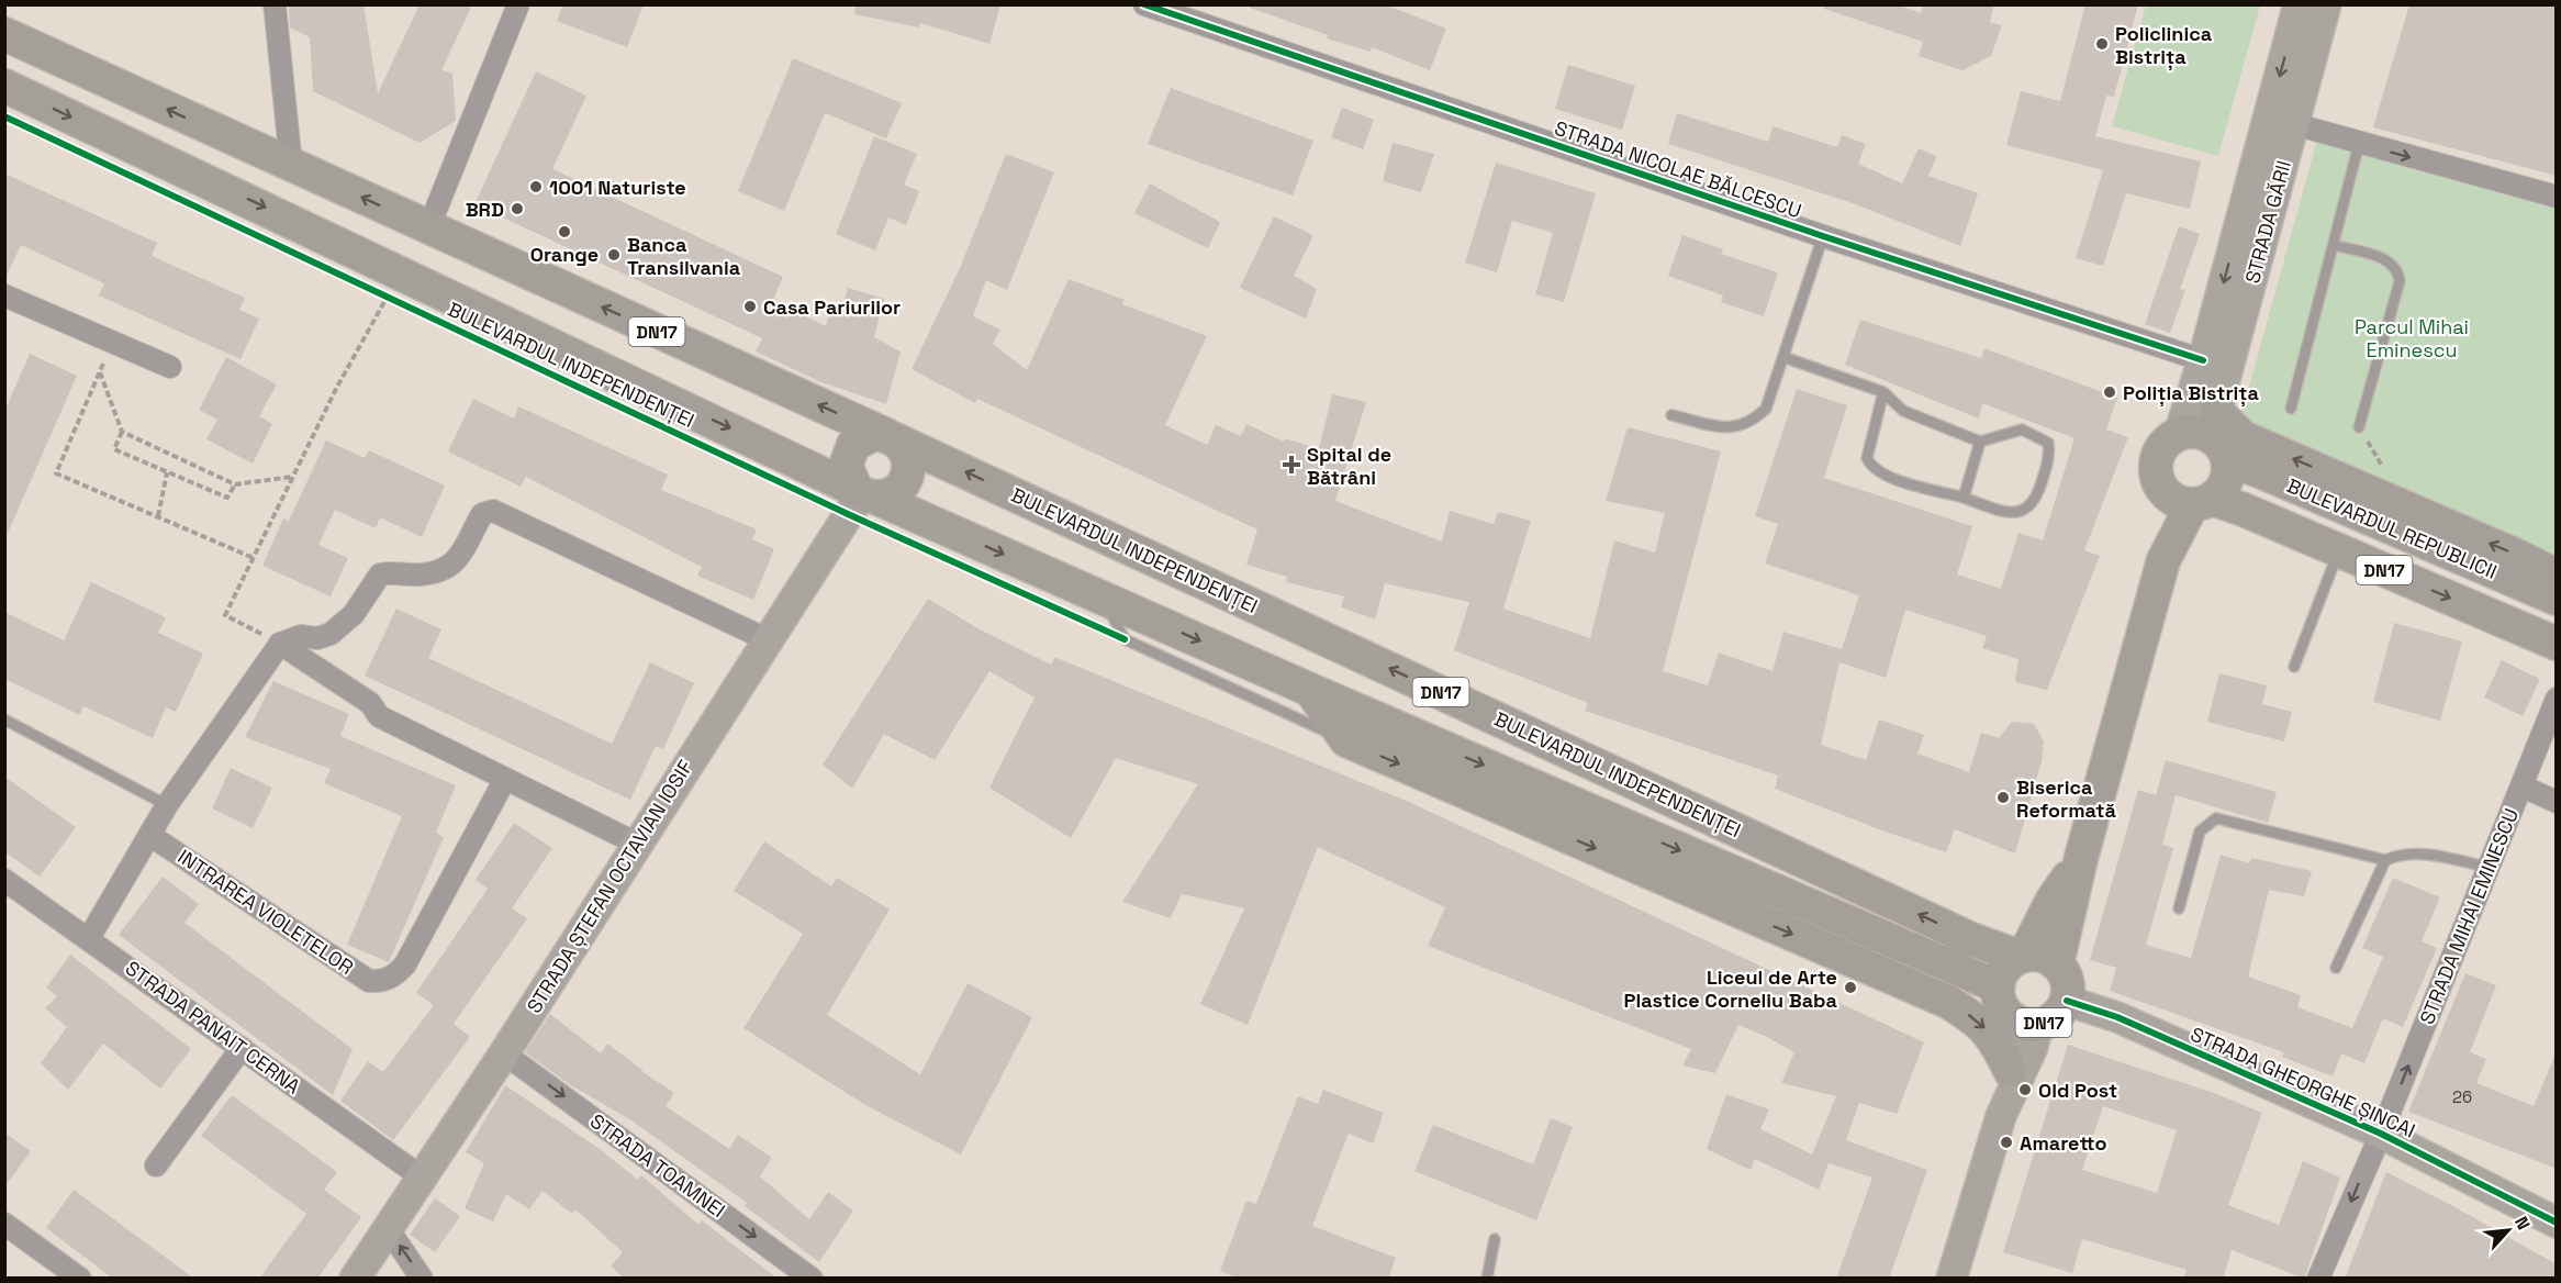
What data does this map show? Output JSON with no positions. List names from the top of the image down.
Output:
{
  "streets": {
    "main road": ["DN17", "BULEVARDUL INDEPENDENȚEI", "BULEVARDUL REPUBLICII"],
    "street": [
      "STRADA NICOLAE BĂLCESCU",
      "STRADA GĂRII",
      "STRADA ȘTEFAN OCTAVIAN IOSIF",
      "INTRAREA VIOLETELOR",
      "STRADA MIHAI EMINESCU",
      "STRADA PANAIT CERNA",
      "STRADA GHEORGHE ȘINCAI",
      "STRADA TOAMNEI"
    ]
  },
  "crossings": [
    ["STRADA NICOLAE BĂLCESCU", "STRADA GĂRII"],
    ["STRADA GĂRII", "DN17"],
    ["STRADA GĂRII", "BULEVARDUL REPUBLICII"],
    ["DN17", "BULEVARDUL INDEPENDENȚEI"],
    ["DN17", "BULEVARDUL REPUBLICII"],
    ["DN17", "STRADA GHEORGHE ȘINCAI"],
    ["BULEVARDUL INDEPENDENȚEI", "STRADA ȘTEFAN OCTAVIAN IOSIF"],
    ["BULEVARDUL INDEPENDENȚEI", "STRADA GHEORGHE ȘINCAI"],
    ["STRADA ȘTEFAN OCTAVIAN IOSIF", "STRADA PANAIT CERNA"],
    ["STRADA ȘTEFAN OCTAVIAN IOSIF", "STRADA TOAMNEI"],
    ["STRADA MIHAI EMINESCU", "STRADA GHEORGHE ȘINCAI"]
  ],
  "one_way": ["STRADA TOAMNEI"],
  "parks": ["Parcul Mihai Eminescu"],
  "places": {
    "other": [
      "Policlinica Bistrița",
      "1001 Naturiste",
      "BRD",
      "Orange",
      "Banca Transilvania",
      "Casa Pariurilor",
      "Poliția Bistrița",
      "Biserica Reformată",
      "Liceul de Arte Plastice Corneliu Baba",
      "Old Post",
      "Amaretto"
    ],
    "health": ["Spital de Bătrâni"]
  },
  "house_numbers": ["26"],
  "north": "top right"
}
